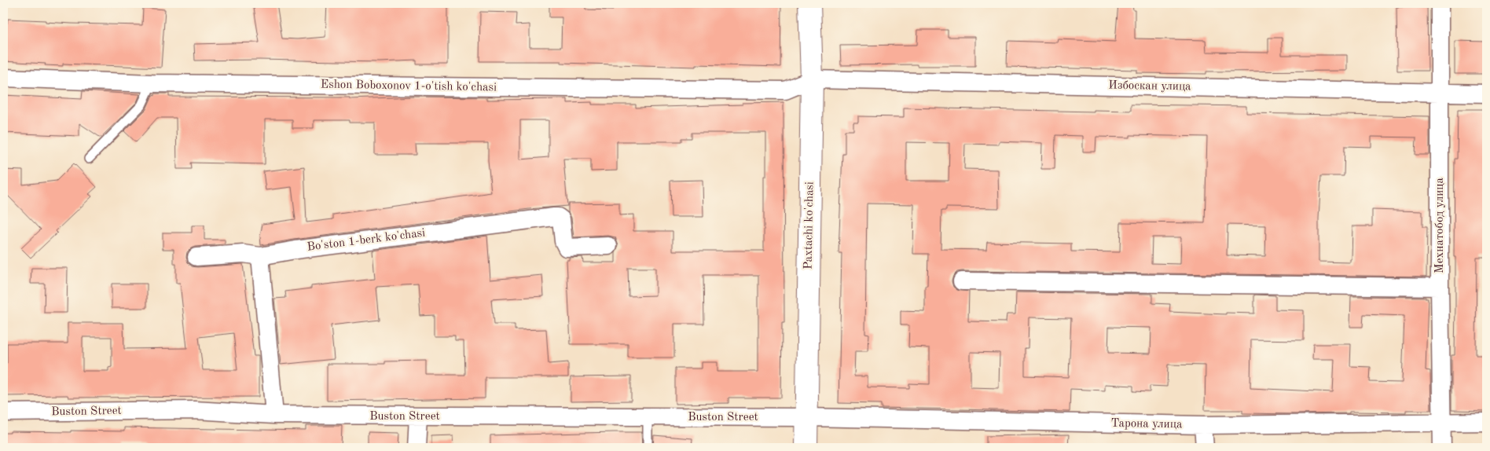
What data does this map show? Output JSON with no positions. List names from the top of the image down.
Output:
{
  "streets": {
    "street": [
      "Eshon Boboxonov 1-o'tish ko'chasi",
      "Избоскан улица",
      "Paxtachi ko'chasi",
      "Мехнатобод улица",
      "Bo'ston 1-berk ko'chasi",
      "Buston Street",
      "Тарона улица"
    ]
  },
  "crossings": [
    ["Eshon Boboxonov 1-o'tish ko'chasi", "Избоскан улица"],
    ["Eshon Boboxonov 1-o'tish ko'chasi", "Paxtachi ko'chasi"],
    ["Избоскан улица", "Paxtachi ko'chasi"],
    ["Избоскан улица", "Мехнатобод улица"],
    ["Paxtachi ko'chasi", "Buston Street"],
    ["Paxtachi ko'chasi", "Тарона улица"],
    ["Мехнатобод улица", "Тарона улица"],
    ["Buston Street", "Тарона улица"]
  ]
}
